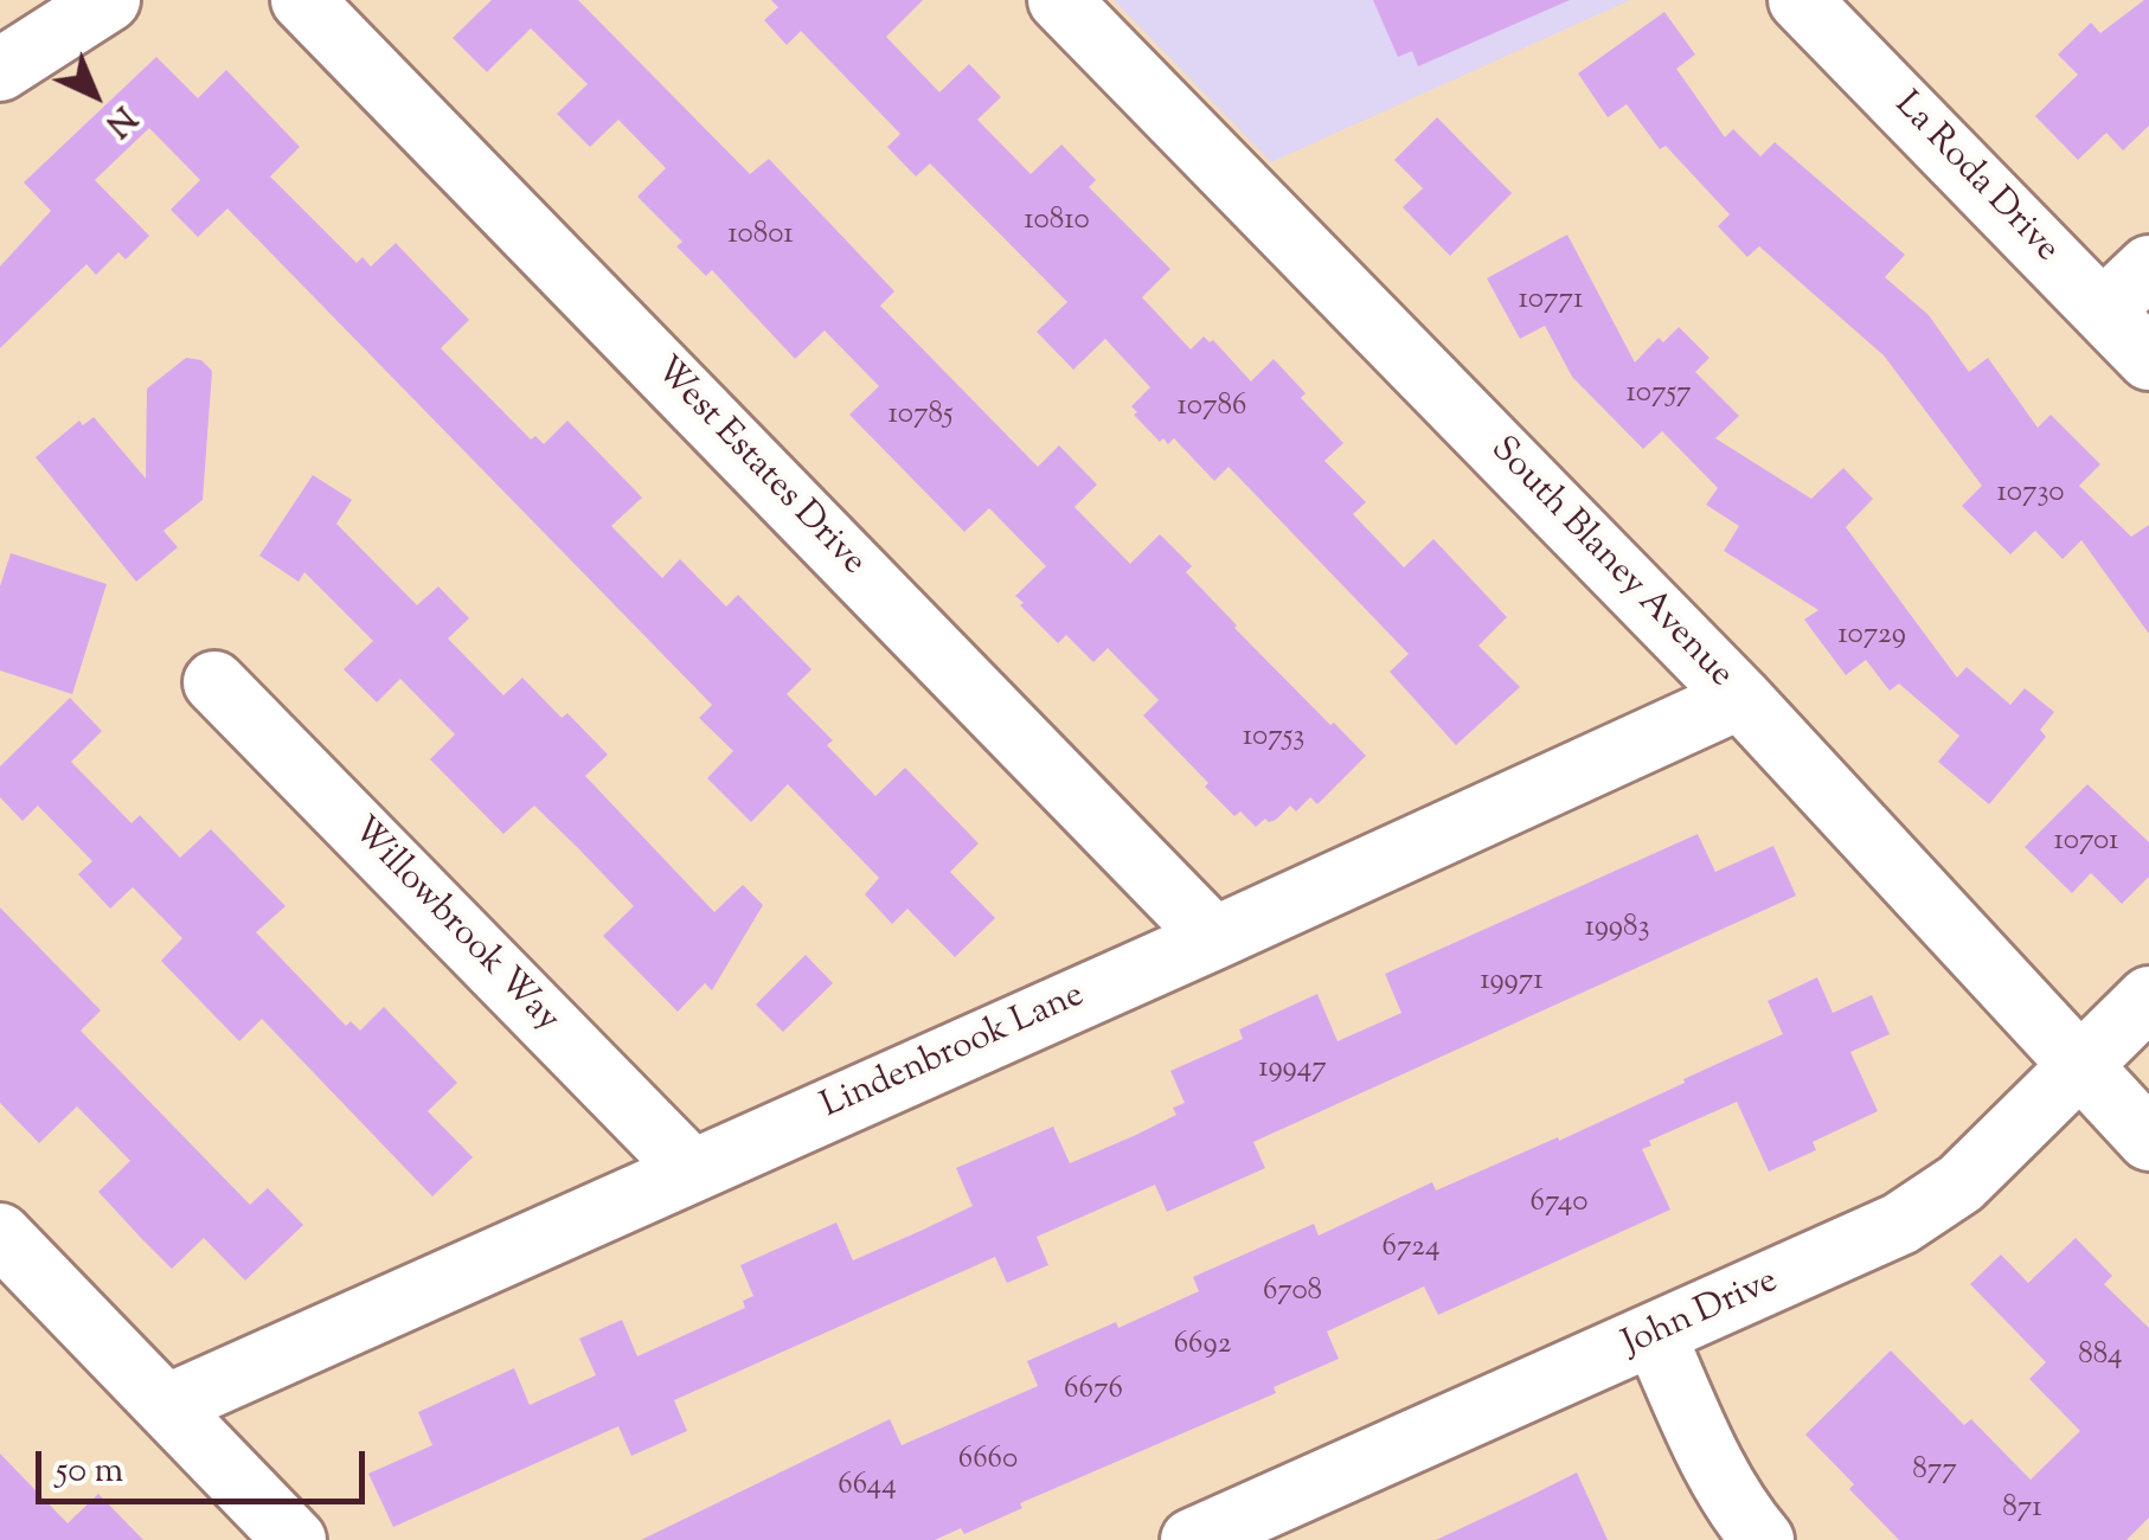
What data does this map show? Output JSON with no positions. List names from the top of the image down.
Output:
{
  "streets": {
    "street": [
      "La Roda Drive",
      "West Estates Drive",
      "South Blaney Avenue",
      "Willowbrook Way",
      "Lindenbrook Lane",
      "John Drive"
    ]
  },
  "crossings": [
    ["West Estates Drive", "Lindenbrook Lane"],
    ["South Blaney Avenue", "Lindenbrook Lane"],
    ["South Blaney Avenue", "John Drive"],
    ["Willowbrook Way", "Lindenbrook Lane"]
  ],
  "house_numbers": [
    "10810",
    "10801",
    "10771",
    "10757",
    "10786",
    "10785",
    "10730",
    "10729",
    "10753",
    "10701",
    "19983",
    "19971",
    "19947",
    "6740",
    "6724",
    "6708",
    "6692",
    "884",
    "6676",
    "6660",
    "877",
    "6644",
    "871"
  ],
  "scale_bar": "50 m",
  "north": "bottom right"
}
